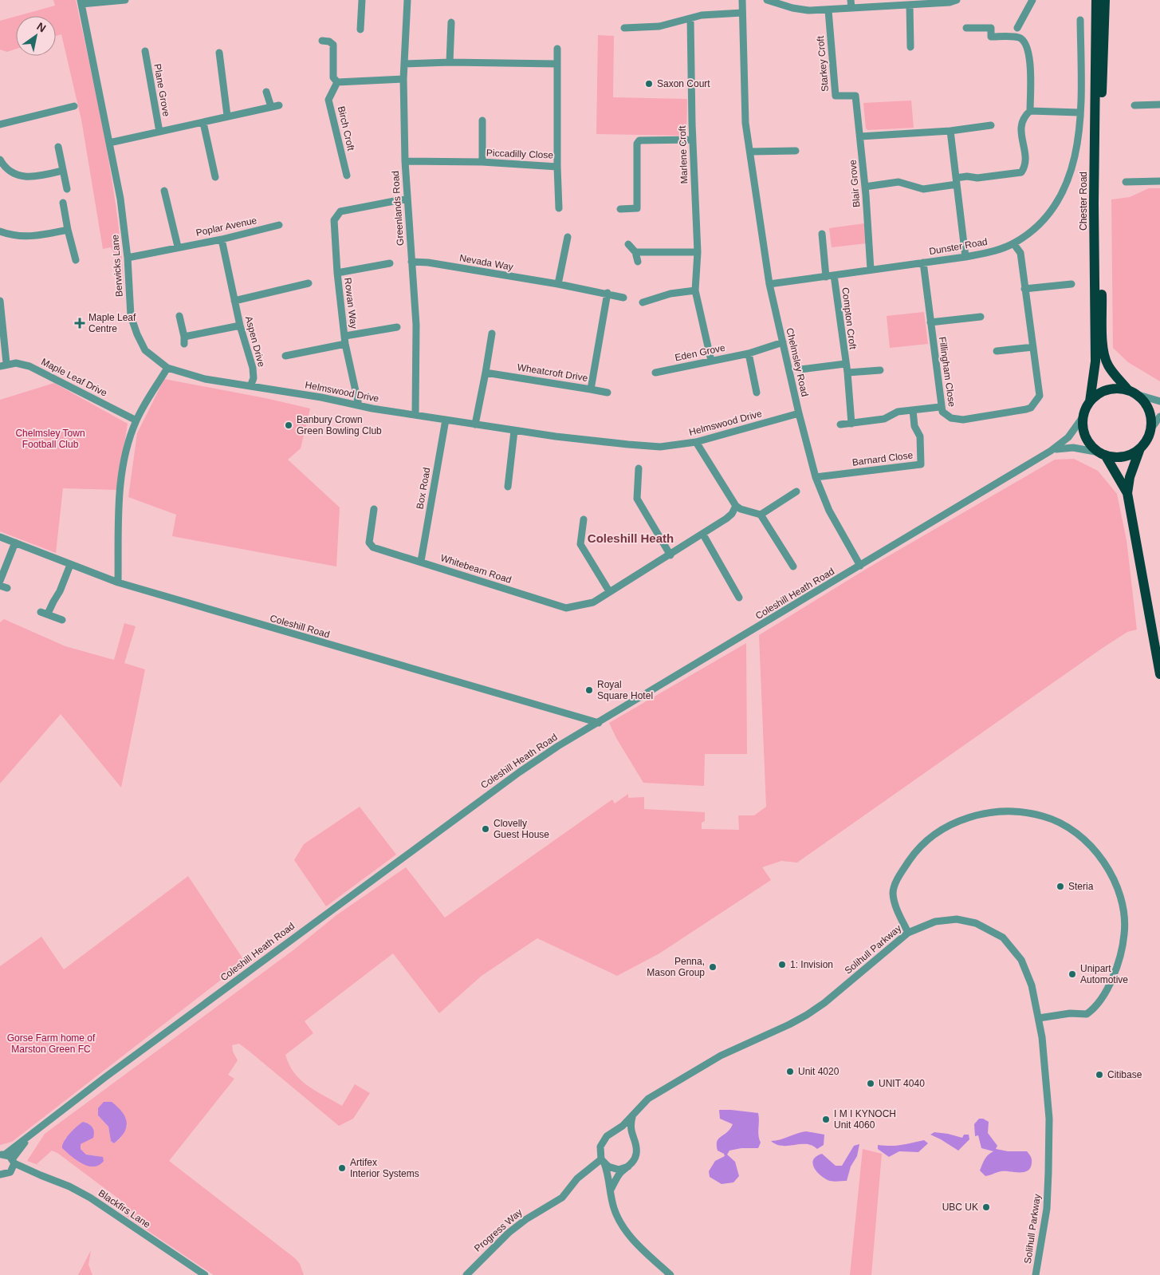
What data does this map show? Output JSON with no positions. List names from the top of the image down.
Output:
{
  "streets": {
    "highway": ["Chester Road"],
    "street": [
      "Starkey Croft",
      "Plane Grove",
      "Birch Croft",
      "Piccadilly Close",
      "Marlene Croft",
      "Blair Grove",
      "Greenlands Road",
      "Poplar Avenue",
      "Dunster Road",
      "Nevada Way",
      "Berwicks Lane",
      "Rowan Way",
      "Compton Croft",
      "Aspen Drive",
      "Eden Grove",
      "Chelmsley Road",
      "Fillingham Close",
      "Wheatcroft Drive",
      "Maple Leaf Drive",
      "Helmswood Drive",
      "Barnard Close",
      "Box Road",
      "Whitebeam Road",
      "Coleshill Heath Road",
      "Coleshill Road",
      "Solihull Parkway",
      "Blackfirs Lane",
      "Progress Way"
    ]
  },
  "crossings": [
    ["Starkey Croft", "Blair Grove"],
    ["Plane Grove", "Berwicks Lane"],
    ["Piccadilly Close", "Greenlands Road"],
    ["Marlene Croft", "Eden Grove"],
    ["Blair Grove", "Dunster Road"],
    ["Chester Road", "Coleshill Heath Road"],
    ["Greenlands Road", "Nevada Way"],
    ["Greenlands Road", "Rowan Way"],
    ["Greenlands Road", "Helmswood Drive"],
    ["Poplar Avenue", "Berwicks Lane"],
    ["Poplar Avenue", "Aspen Drive"],
    ["Dunster Road", "Compton Croft"],
    ["Dunster Road", "Chelmsley Road"],
    ["Dunster Road", "Fillingham Close"],
    ["Nevada Way", "Wheatcroft Drive"],
    ["Berwicks Lane", "Helmswood Drive"],
    ["Rowan Way", "Helmswood Drive"],
    ["Aspen Drive", "Helmswood Drive"],
    ["Eden Grove", "Chelmsley Road"],
    ["Chelmsley Road", "Helmswood Drive"],
    ["Chelmsley Road", "Barnard Close"],
    ["Chelmsley Road", "Coleshill Heath Road"],
    ["Helmswood Drive", "Box Road"],
    ["Box Road", "Whitebeam Road"],
    ["Coleshill Heath Road", "Coleshill Road"],
    ["Coleshill Heath Road", "Blackfirs Lane"],
    ["Solihull Parkway", "Progress Way"]
  ],
  "districts": ["Coleshill Heath"],
  "parks": ["Chelmsley Town Football Club", "Gorse Farm home of Marston Green FC"],
  "places": {
    "other": [
      "Saxon Court",
      "Banbury Crown Green Bowling Club",
      "Royal Square Hotel",
      "Clovelly Guest House",
      "Steria",
      "1: Invision",
      "Penna, Mason Group",
      "Unipart Automotive",
      "Unit 4020",
      "Citibase",
      "UNIT 4040",
      "I M I KYNOCH Unit 4060",
      "Artifex Interior Systems",
      "UBC UK"
    ],
    "health": ["Maple Leaf Centre"]
  },
  "north": "top right"
}
